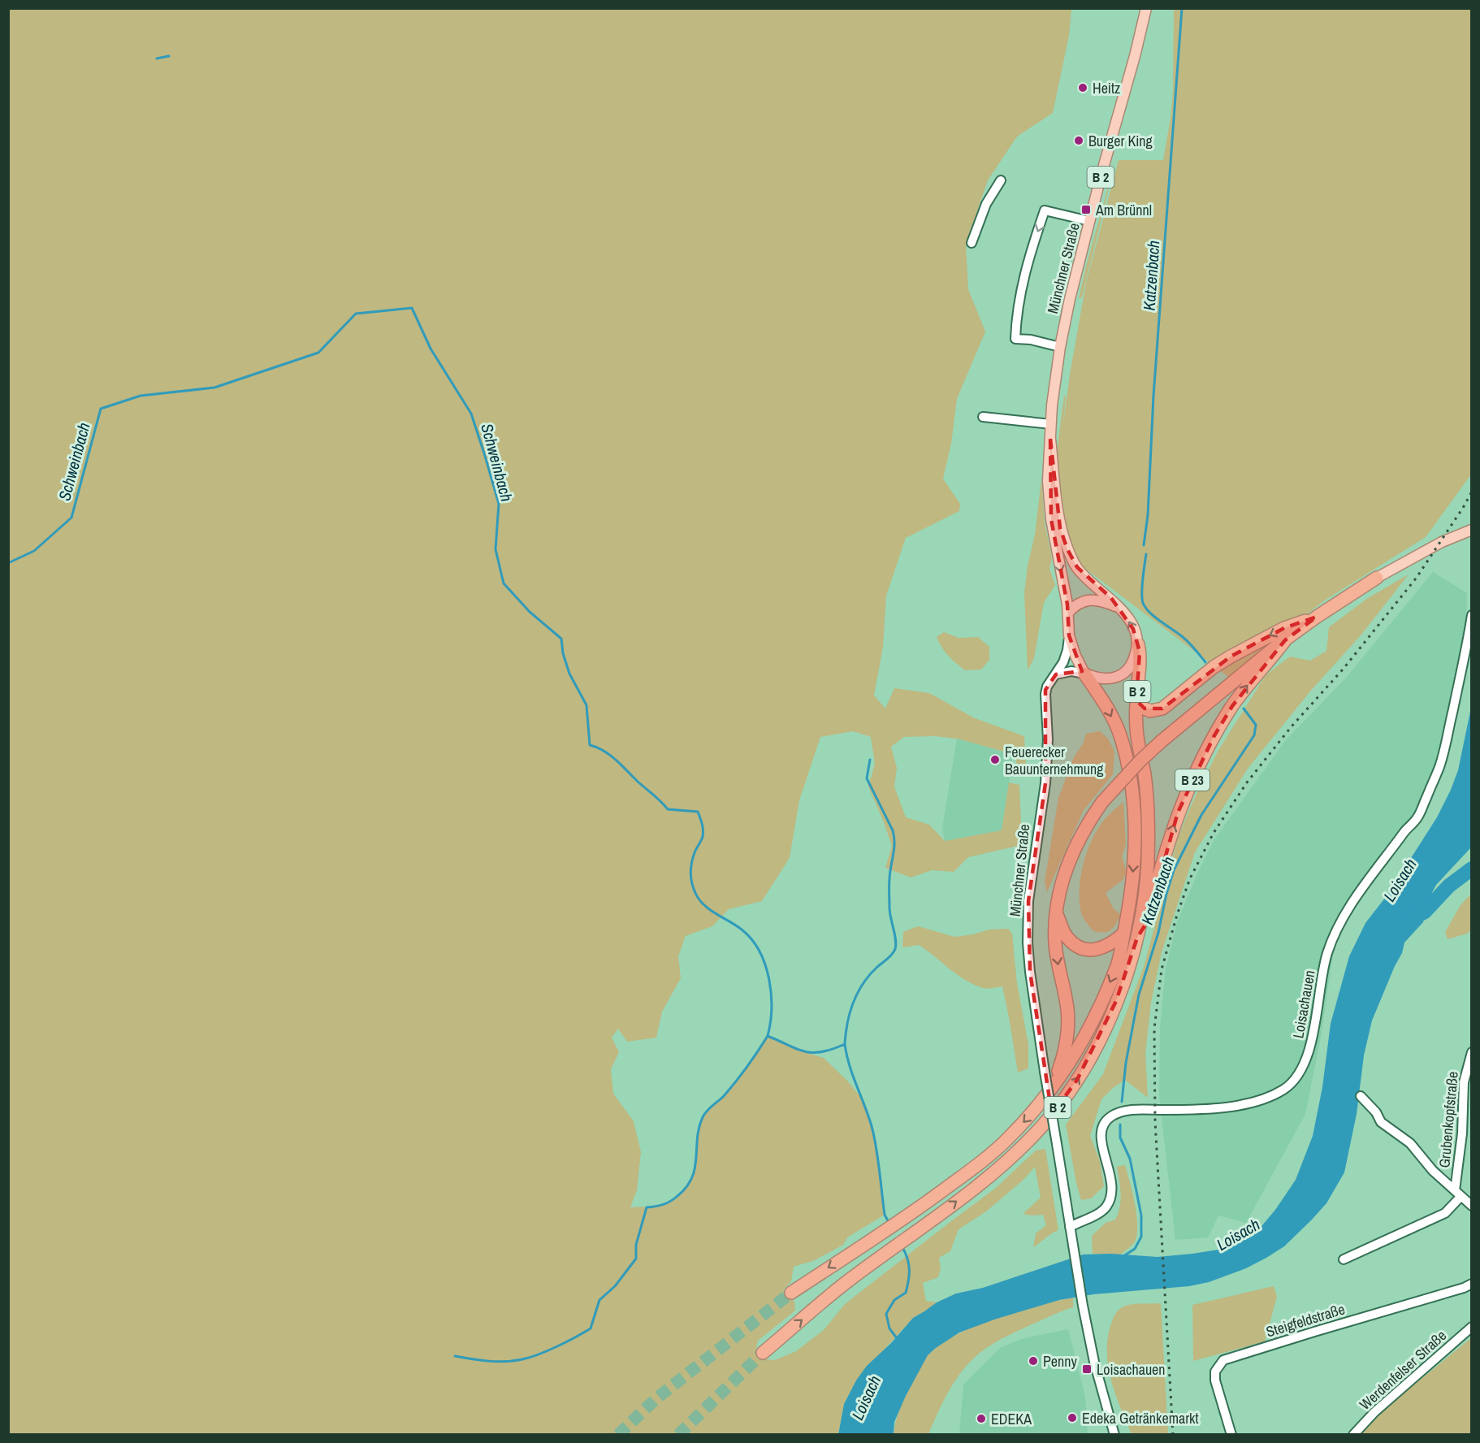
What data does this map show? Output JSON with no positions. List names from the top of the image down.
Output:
{
  "streets": {
    "highway": ["B 2", "B 23"],
    "main road": ["Münchner Straße"],
    "street": [
      "Loisachauen",
      "Grubenkopfstraße",
      "Steigfeldstraße",
      "Werdenfelser Straße"
    ]
  },
  "crossings": [
    ["B 2", "Münchner Straße"],
    ["B 2", "B 23"],
    ["Münchner Straße", "Loisachauen"]
  ],
  "water": ["Katzenbach", "Schweinbach", "Loisach"],
  "places": {
    "other": [
      "Heitz",
      "Burger King",
      "Feuerecker Bauunternehmung",
      "Penny",
      "Edeka Getränkemarkt",
      "EDEKA"
    ],
    "transit": ["Am Brünnl", "Loisachauen"]
  }
}
